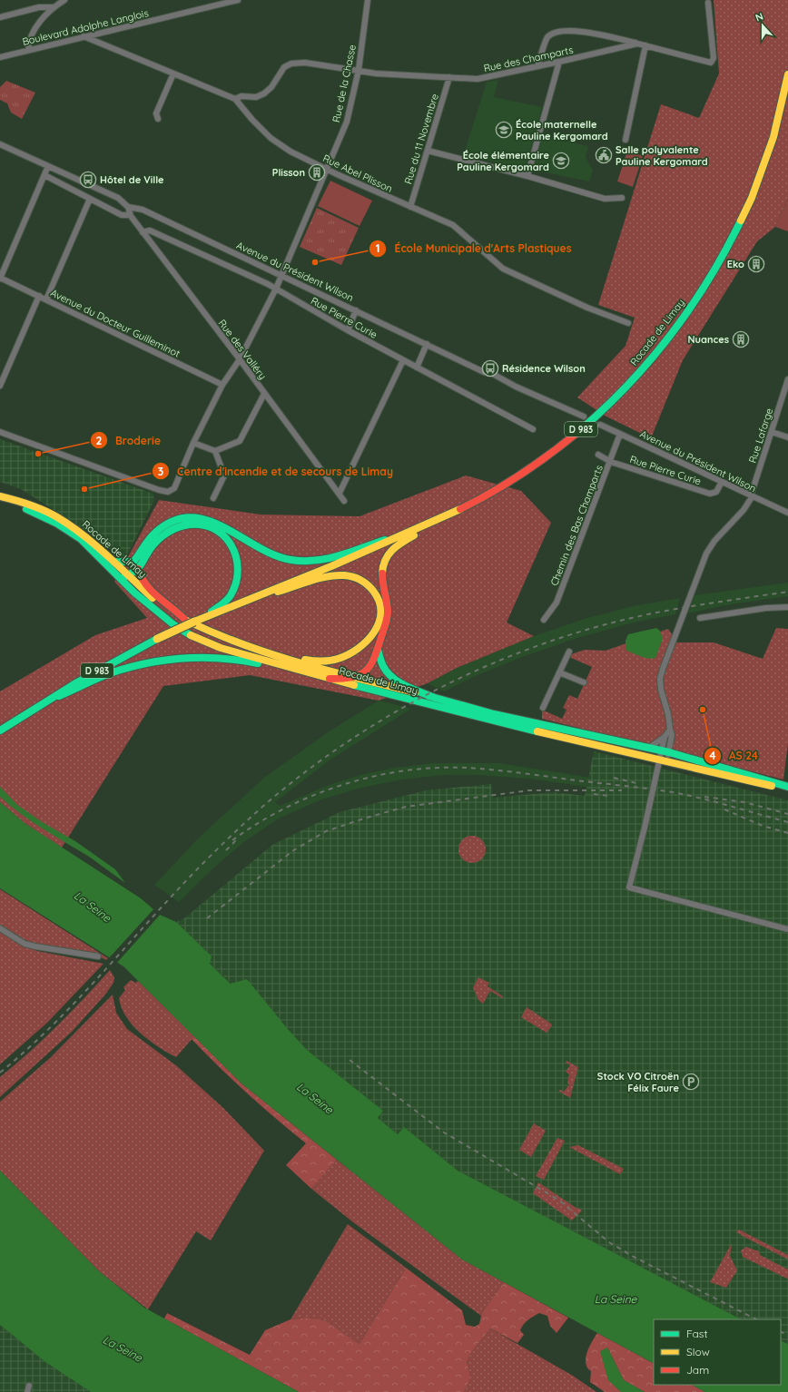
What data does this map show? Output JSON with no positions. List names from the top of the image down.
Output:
{
  "streets": {
    "main road": ["Rocade de Limay", "D 983"],
    "street": [
      "Boulevard Adolphe Langlois",
      "Rue des Champarts",
      "Rue de la Chasse",
      "Rue du 11 Novembre",
      "Rue Abel Plisson",
      "Avenue du Président Wilson",
      "Rue Pierre Curie",
      "Avenue du Docteur Guilleminot",
      "Rue des Valléry",
      "Rue Lafarge",
      "Chemin des Bas Champarts"
    ]
  },
  "crossings": [
    ["Boulevard Adolphe Langlois", "Rue Abel Plisson"],
    ["Rue des Champarts", "Rue de la Chasse"],
    ["Rue des Champarts", "Rue du 11 Novembre"],
    ["Rue des Champarts", "Rue Abel Plisson"],
    ["Rue de la Chasse", "Rue Abel Plisson"],
    ["Rue de la Chasse", "Avenue du Président Wilson"],
    ["Rue de la Chasse", "Rue Pierre Curie"],
    ["Rue de la Chasse", "Avenue du Docteur Guilleminot"],
    ["Rue de la Chasse", "Rue des Valléry"],
    ["Rue du 11 Novembre", "Rue Abel Plisson"],
    ["Avenue du Président Wilson", "Rue Pierre Curie"],
    ["Avenue du Président Wilson", "Rue Lafarge"],
    ["Avenue du Président Wilson", "Chemin des Bas Champarts"],
    ["Rue Pierre Curie", "Rue des Valléry"],
    ["Rue Pierre Curie", "Chemin des Bas Champarts"],
    ["Rocade de Limay", "D 983"]
  ],
  "water": ["La Seine"],
  "places": {
    "school or university": ["École maternelle Pauline Kergomard", "École élémentaire Pauline Kergomard"],
    "public building": ["Salle polyvalente Pauline Kergomard"],
    "building": ["Plisson", "Eko", "Nuances"],
    "bus stop": ["Hôtel de Ville", "Résidence Wilson"],
    "other": [
      "École Municipale d'Arts Plastiques",
      "Broderie",
      "Centre d'incendie et de secours de Limay",
      "AS 24"
    ],
    "parking": ["Stock VO Citroën Félix Faure"]
  },
  "legend": ["Fast", "Slow", "Jam"],
  "north": "top"
}
